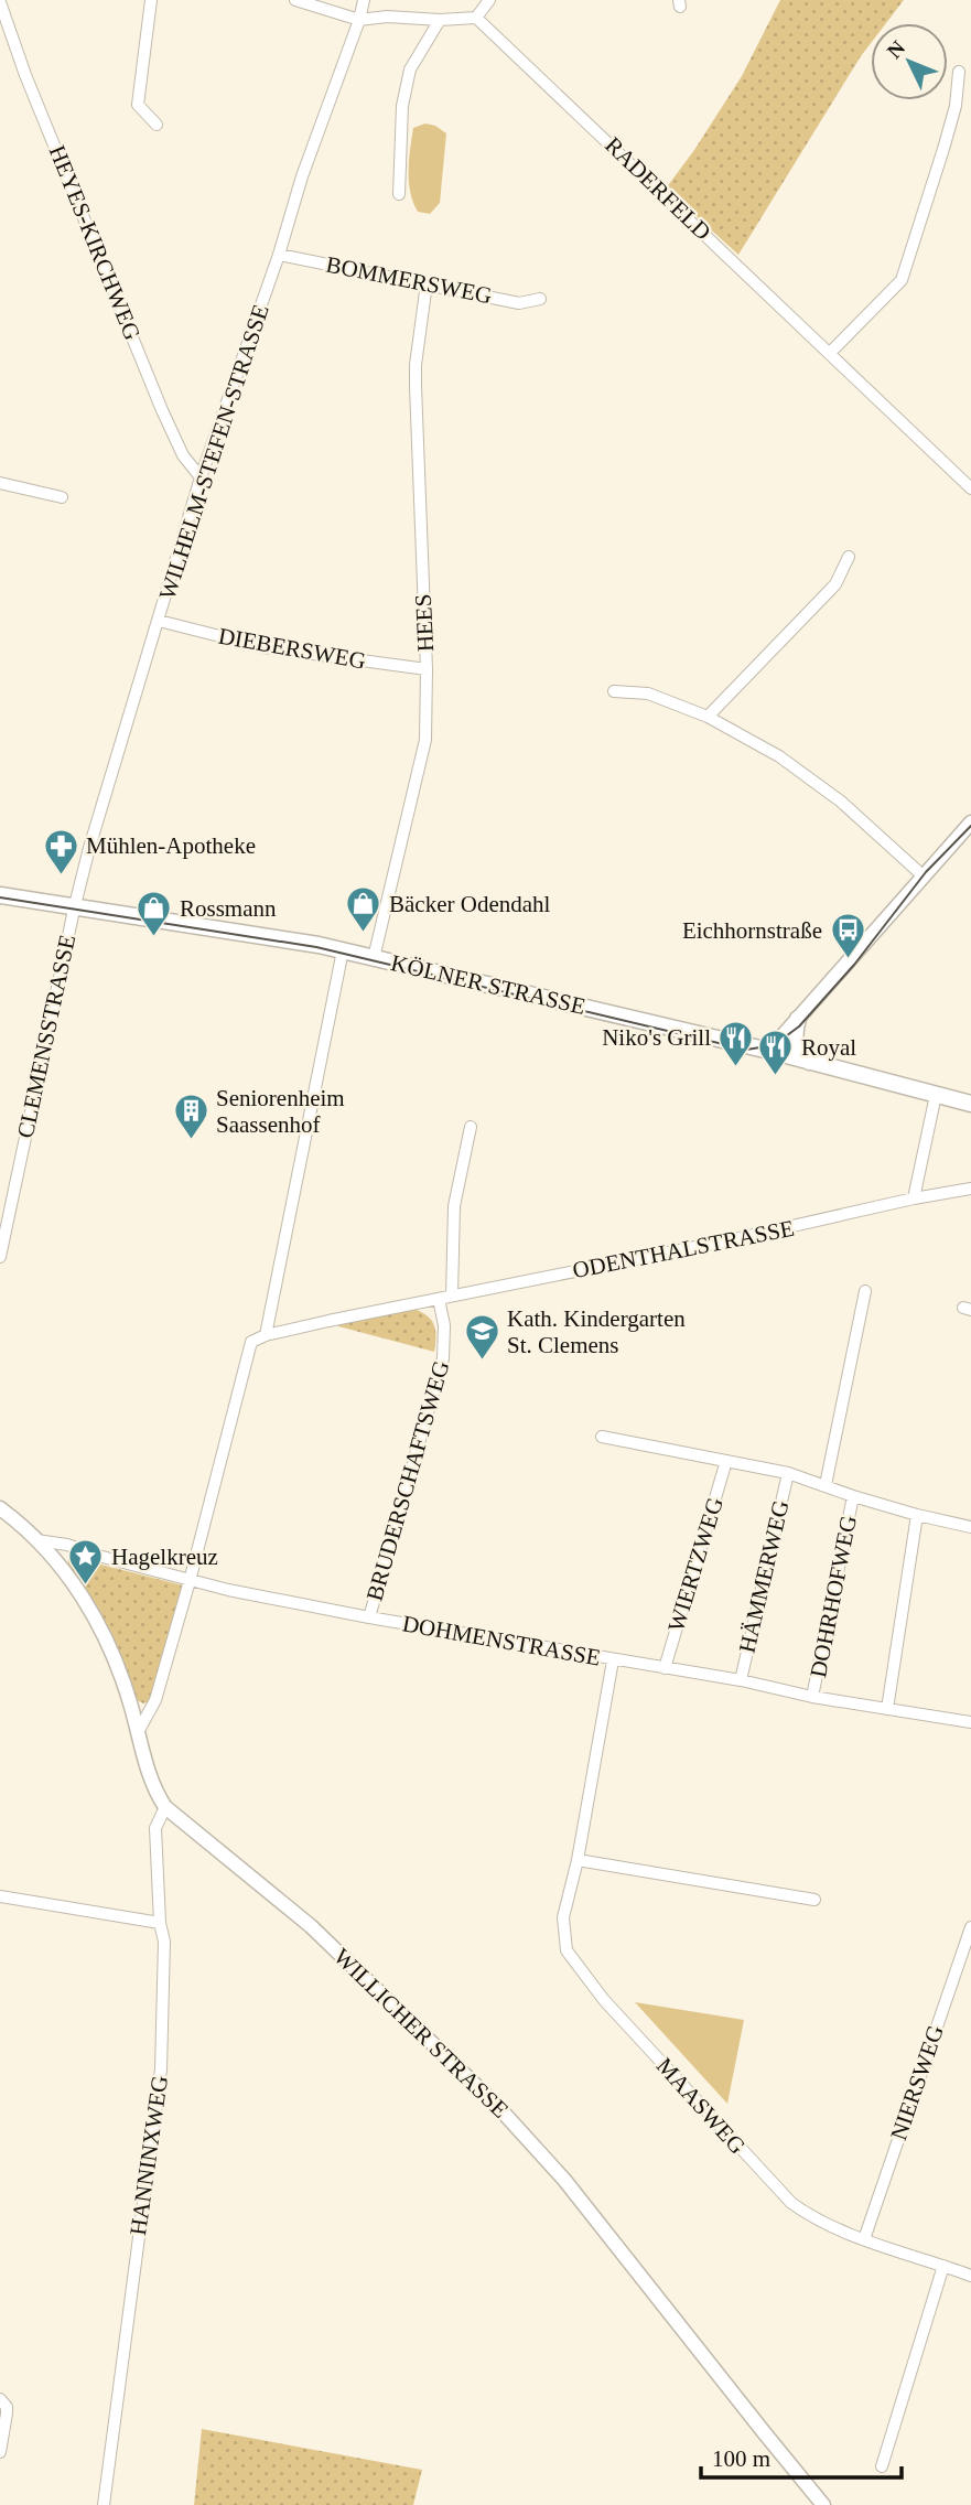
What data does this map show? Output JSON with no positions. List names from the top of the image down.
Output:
{
  "streets": {
    "main road": ["KÖLNER STRASSE"],
    "street": [
      "RADERFELD",
      "HEYES-KIRCHWEG",
      "BOMMERSWEG",
      "WILHELM-STEFEN-STRASSE",
      "HEES",
      "DIEBERSWEG",
      "CLEMENSSTRASSE",
      "ODENTHALSTRASSE",
      "BRUDERSCHAFTSWEG",
      "WIERTZWEG",
      "HÄMMERWEG",
      "DOHRHOFWEG",
      "DOHMENSTRASSE",
      "WILLICHER STRASSE",
      "NIERSWEG",
      "MAASWEG",
      "HANNINXWEG"
    ]
  },
  "crossings": [
    ["HEYES-KIRCHWEG", "WILHELM-STEFEN-STRASSE"],
    ["BOMMERSWEG", "WILHELM-STEFEN-STRASSE"],
    ["BOMMERSWEG", "HEES"],
    ["WILHELM-STEFEN-STRASSE", "DIEBERSWEG"],
    ["WILHELM-STEFEN-STRASSE", "KÖLNER STRASSE"],
    ["WILHELM-STEFEN-STRASSE", "CLEMENSSTRASSE"],
    ["HEES", "DIEBERSWEG"],
    ["HEES", "KÖLNER STRASSE"],
    ["KÖLNER STRASSE", "CLEMENSSTRASSE"],
    ["ODENTHALSTRASSE", "BRUDERSCHAFTSWEG"],
    ["BRUDERSCHAFTSWEG", "DOHMENSTRASSE"],
    ["WIERTZWEG", "DOHMENSTRASSE"],
    ["HÄMMERWEG", "DOHMENSTRASSE"],
    ["DOHRHOFWEG", "DOHMENSTRASSE"],
    ["DOHMENSTRASSE", "WILLICHER STRASSE"],
    ["DOHMENSTRASSE", "MAASWEG"],
    ["WILLICHER STRASSE", "HANNINXWEG"],
    ["NIERSWEG", "MAASWEG"]
  ],
  "places": {
    "pharmacy": ["Mühlen-Apotheke"],
    "shop": ["Bäcker Odendahl", "Rossmann"],
    "bus stop": ["Eichhornstraße"],
    "restaurant": ["Niko's Grill", "Royal"],
    "building": ["Seniorenheim Saassenhof"],
    "school or university": ["Kath. Kindergarten St. Clemens"],
    "place": ["Hagelkreuz"]
  },
  "scale_bar": "100 m",
  "north": "top left"
}
